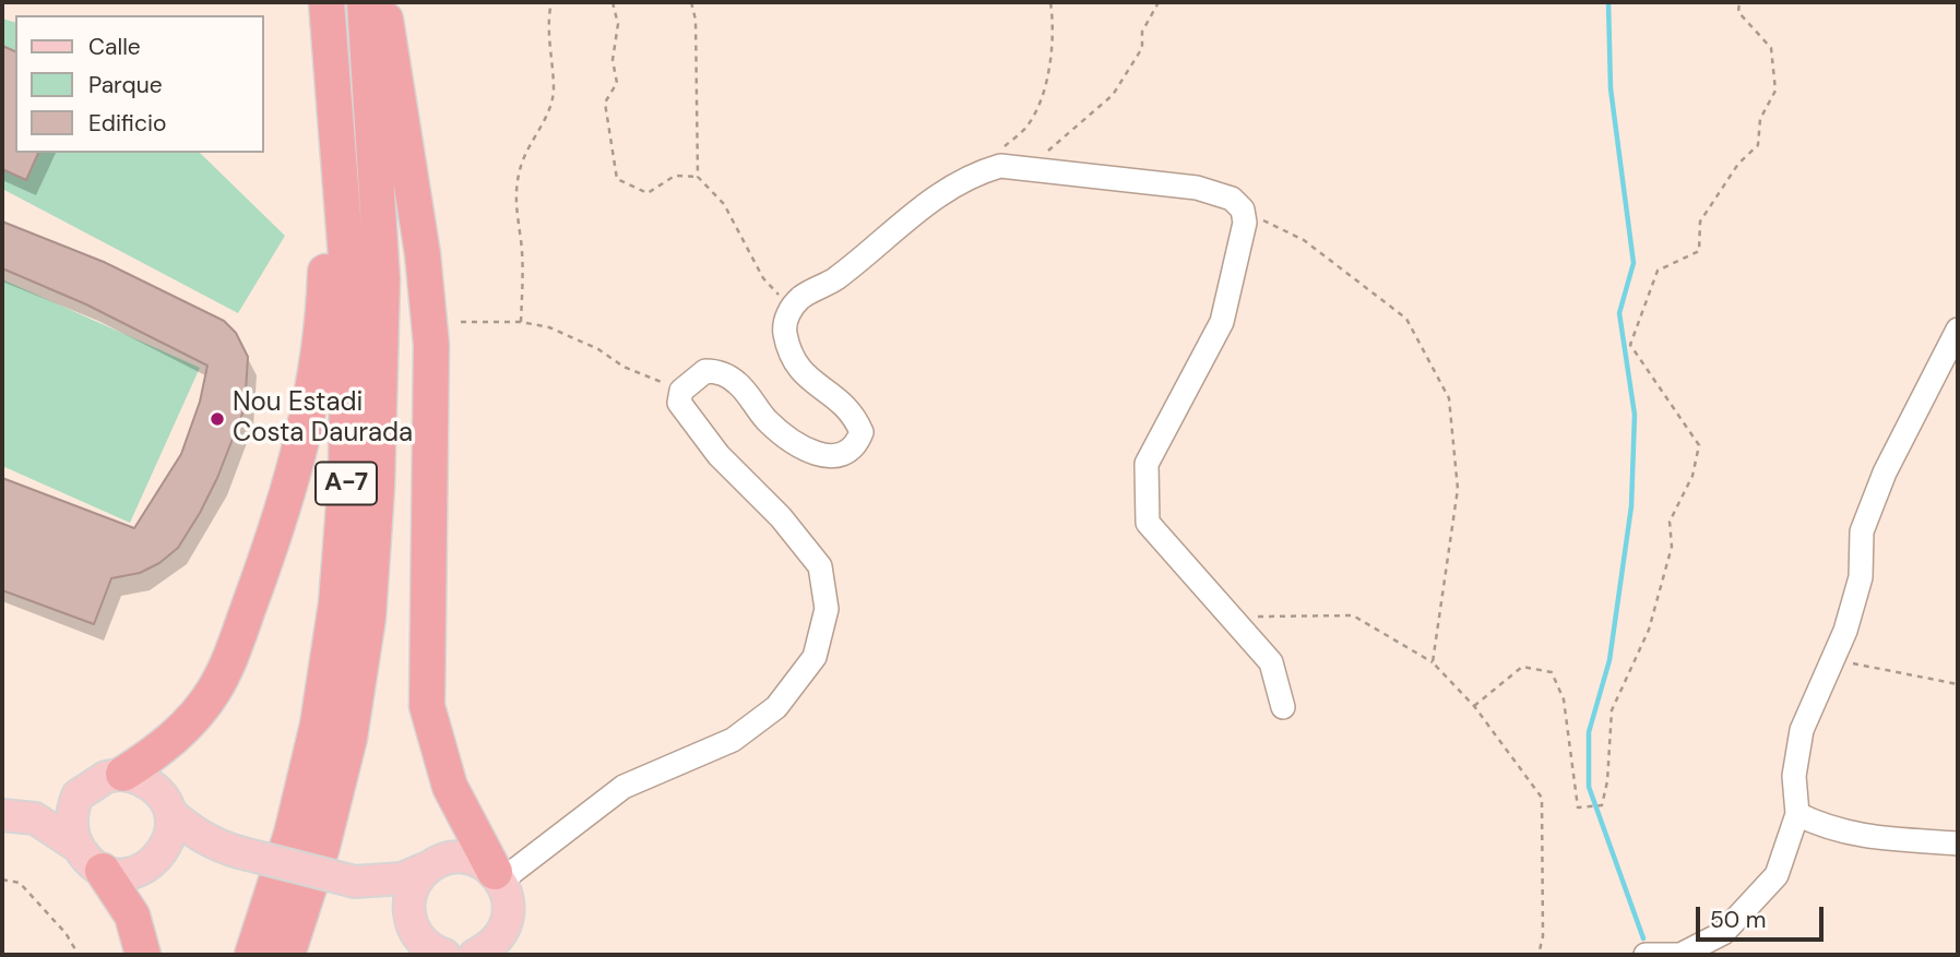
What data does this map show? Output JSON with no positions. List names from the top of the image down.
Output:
{
  "streets": {
    "highway": ["A-7"]
  },
  "places": ["Nou Estadi Costa Daurada"],
  "legend": ["Calle", "Parque", "Edificio"],
  "scale_bar": "50 m"
}
